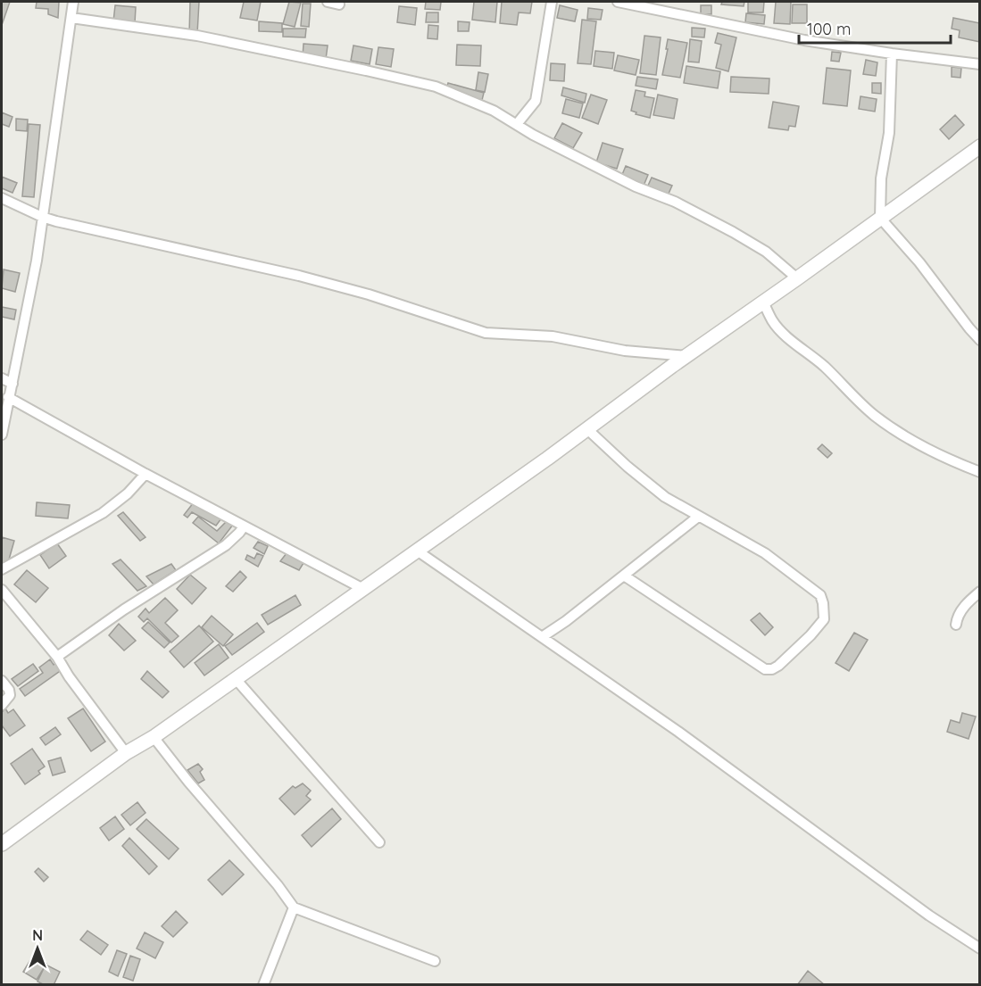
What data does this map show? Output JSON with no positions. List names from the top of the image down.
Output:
{
  "scale_bar": "100 m",
  "north": "top"
}
